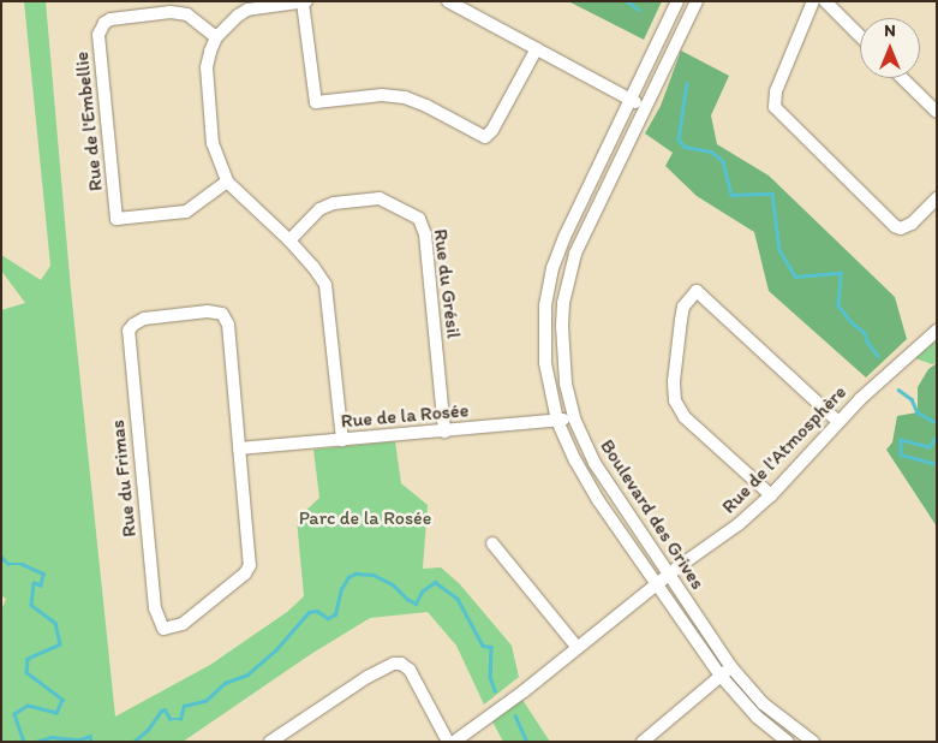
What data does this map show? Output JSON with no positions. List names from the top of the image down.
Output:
{
  "streets": {
    "street": [
      "Rue de l'Embellie",
      "Rue du Grésil",
      "Rue de la Rosée",
      "Rue de l'Atmosphère",
      "Rue du Frimas",
      "Boulevard des Grives"
    ]
  },
  "crossings": [
    ["Rue du Grésil", "Rue de la Rosée"],
    ["Rue de la Rosée", "Rue du Frimas"],
    ["Rue de la Rosée", "Boulevard des Grives"],
    ["Rue de l'Atmosphère", "Boulevard des Grives"]
  ],
  "parks": ["Parc de la Rosée"],
  "north": "top"
}
